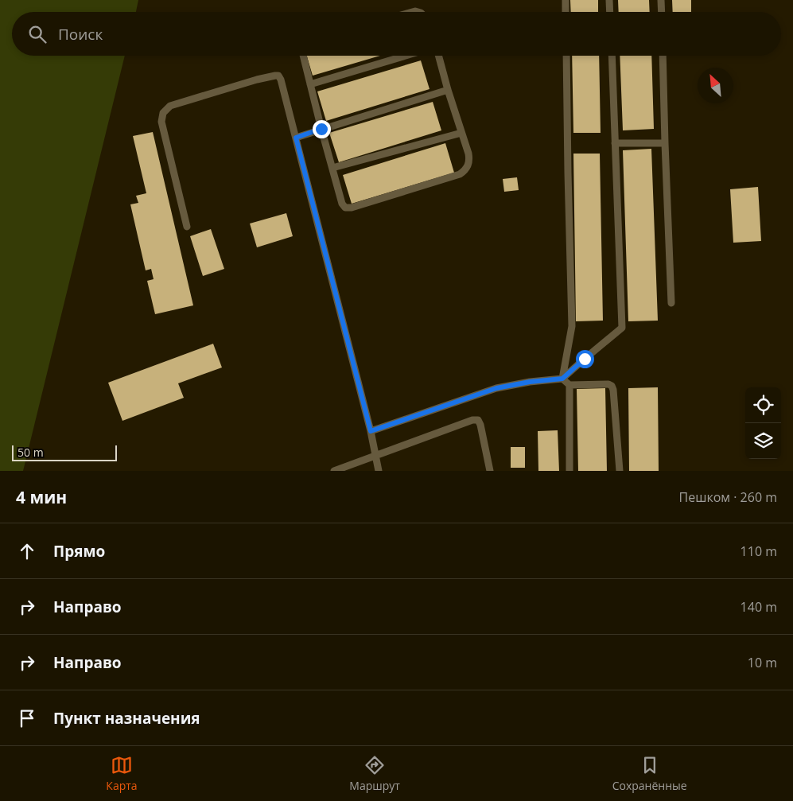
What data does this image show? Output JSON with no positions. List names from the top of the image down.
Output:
{
  "scale_bar": "50 m",
  "north": "top left",
  "page": {
    "search": "Поиск",
    "scale": "50 m",
    "heading": ["4 мин", "Пешком · 260 m"],
    "list": [
      ["Прямо", "110 m"],
      ["Направо", "140 m"],
      ["Направо", "10 m"],
      "Пункт назначения"
    ],
    "nav": ["Карта", "Маршрут", "Сохранённые"]
  }
}
